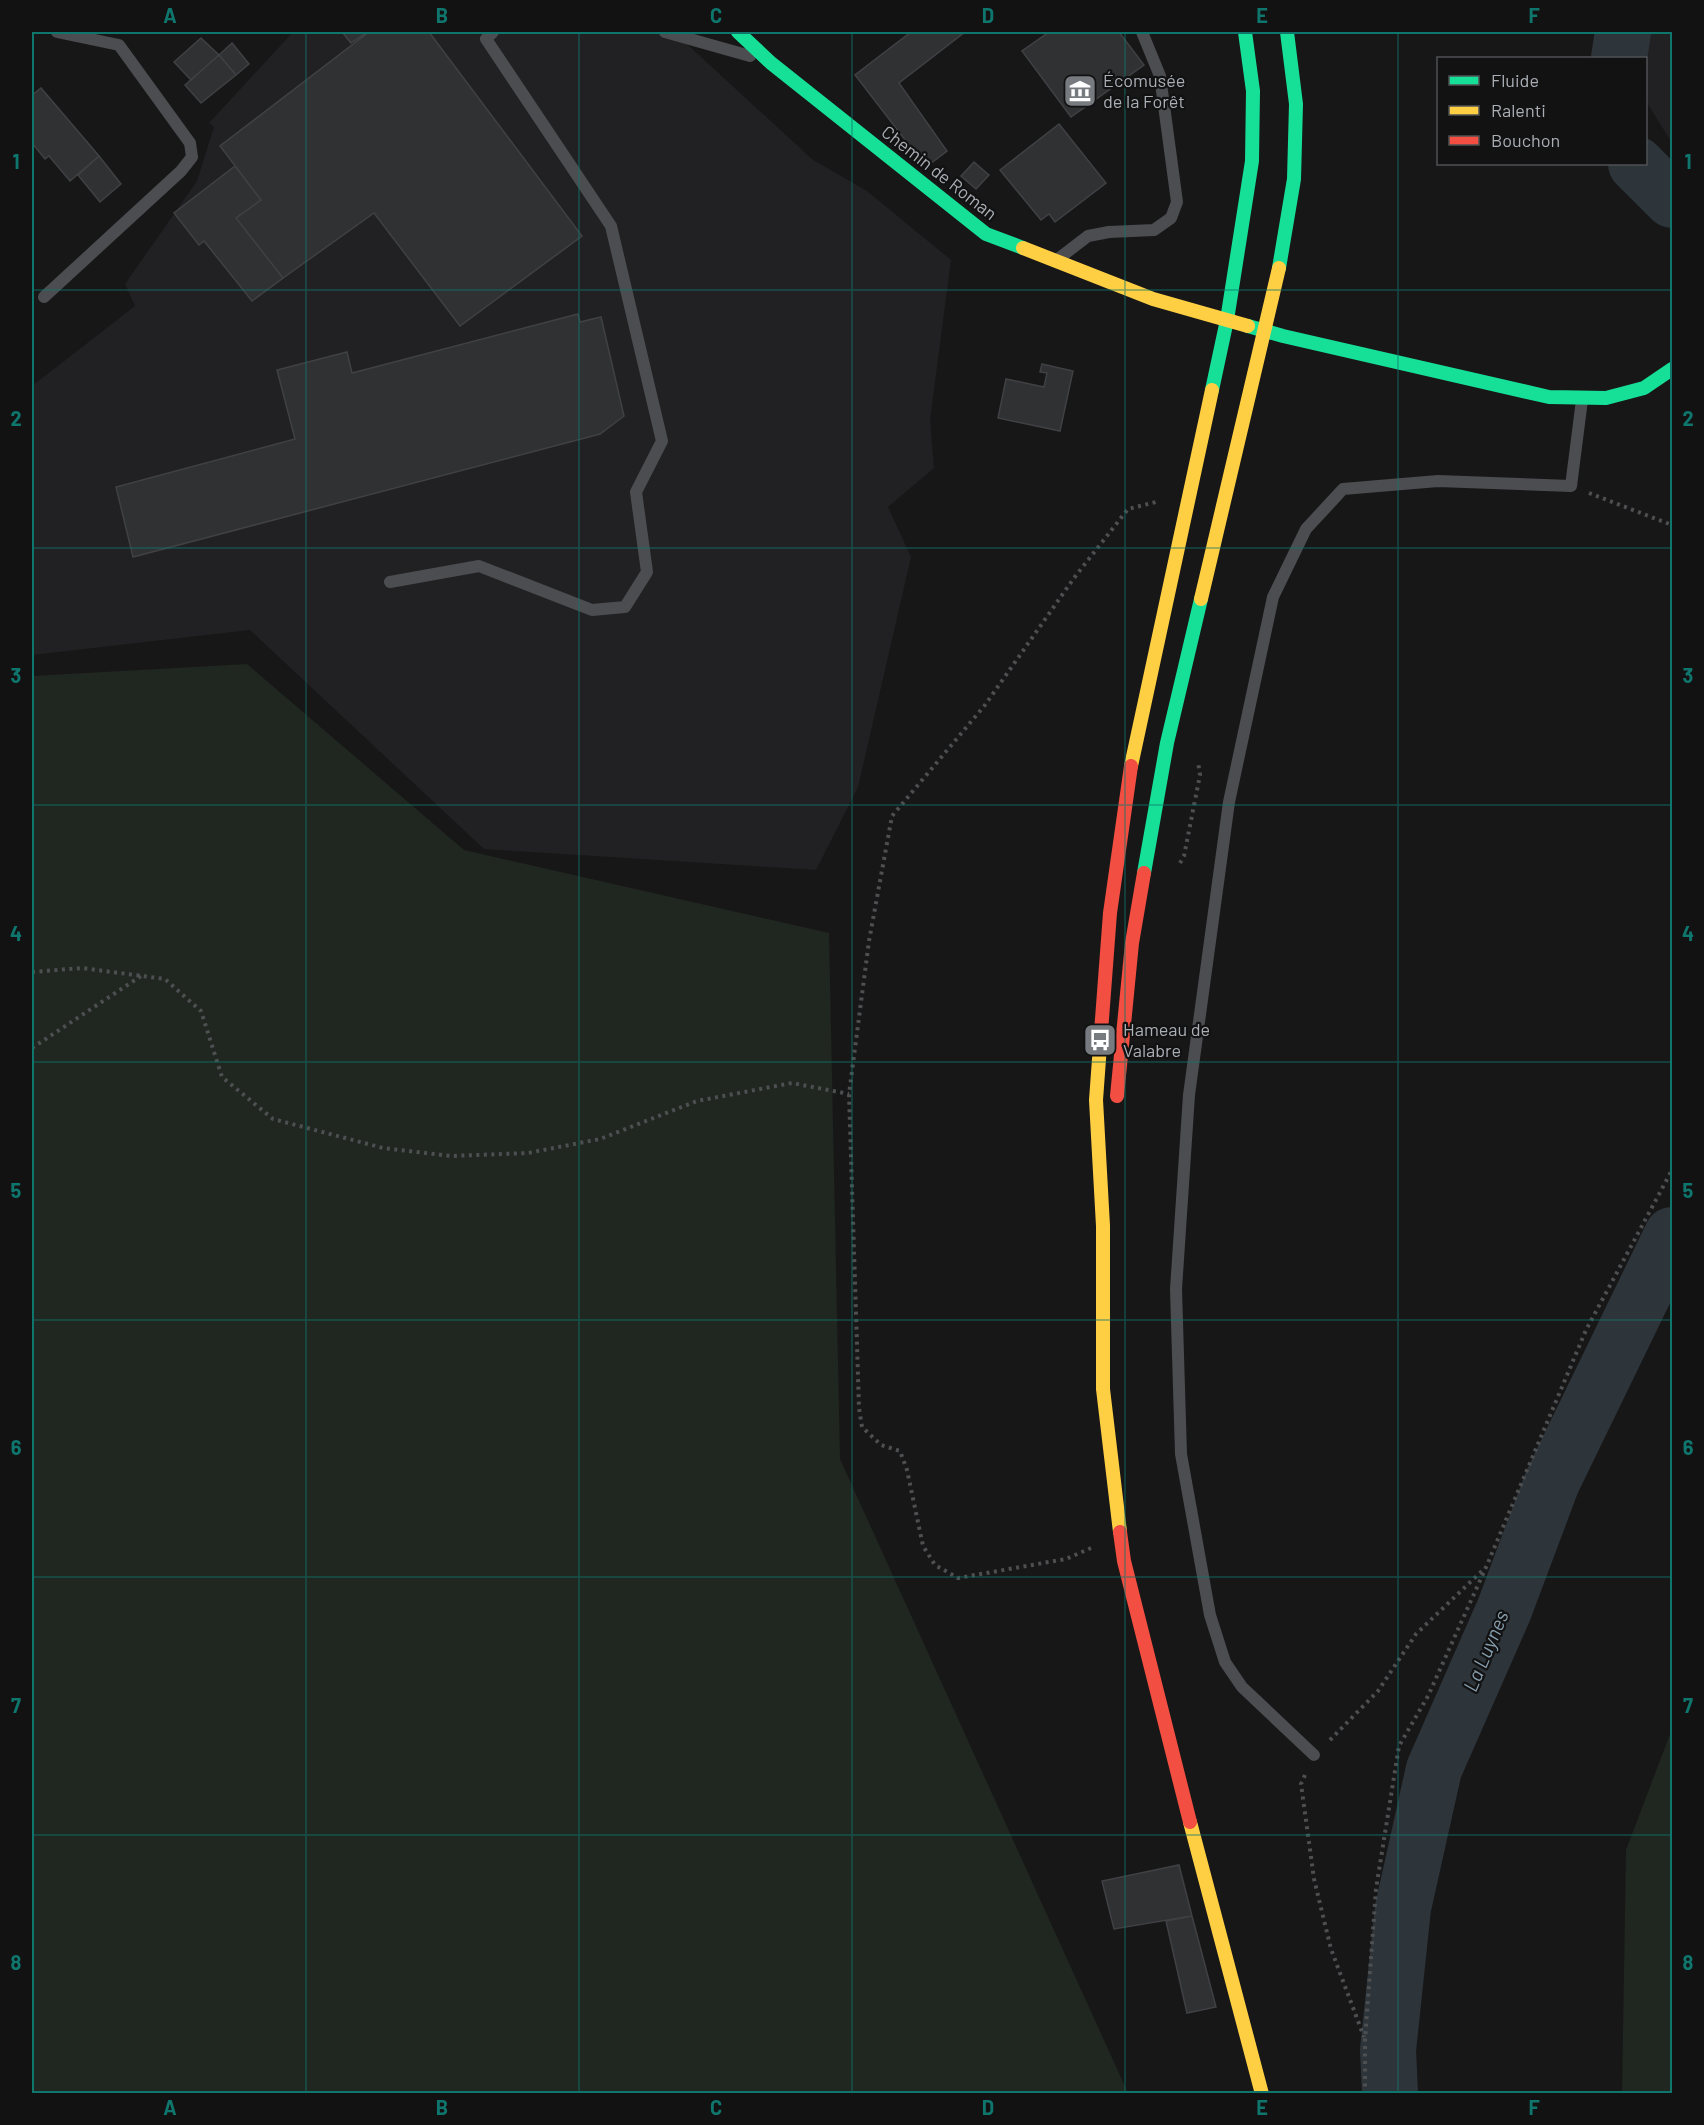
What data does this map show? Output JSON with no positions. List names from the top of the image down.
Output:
{
  "streets": {
    "main road": ["Chemin de Roman"]
  },
  "water": ["La Luynes"],
  "places": {
    "museum": ["Écomusée de la Forêt"],
    "bus stop": ["Hameau de Valabre"]
  },
  "legend": ["Fluide", "Ralenti", "Bouchon"],
  "grid": {
    "columns": [
      "A",
      "B",
      "C",
      "D",
      "E",
      "F"
    ],
    "rows": [
      "1",
      "2",
      "3",
      "4",
      "5",
      "6",
      "7",
      "8"
    ]
  }
}
